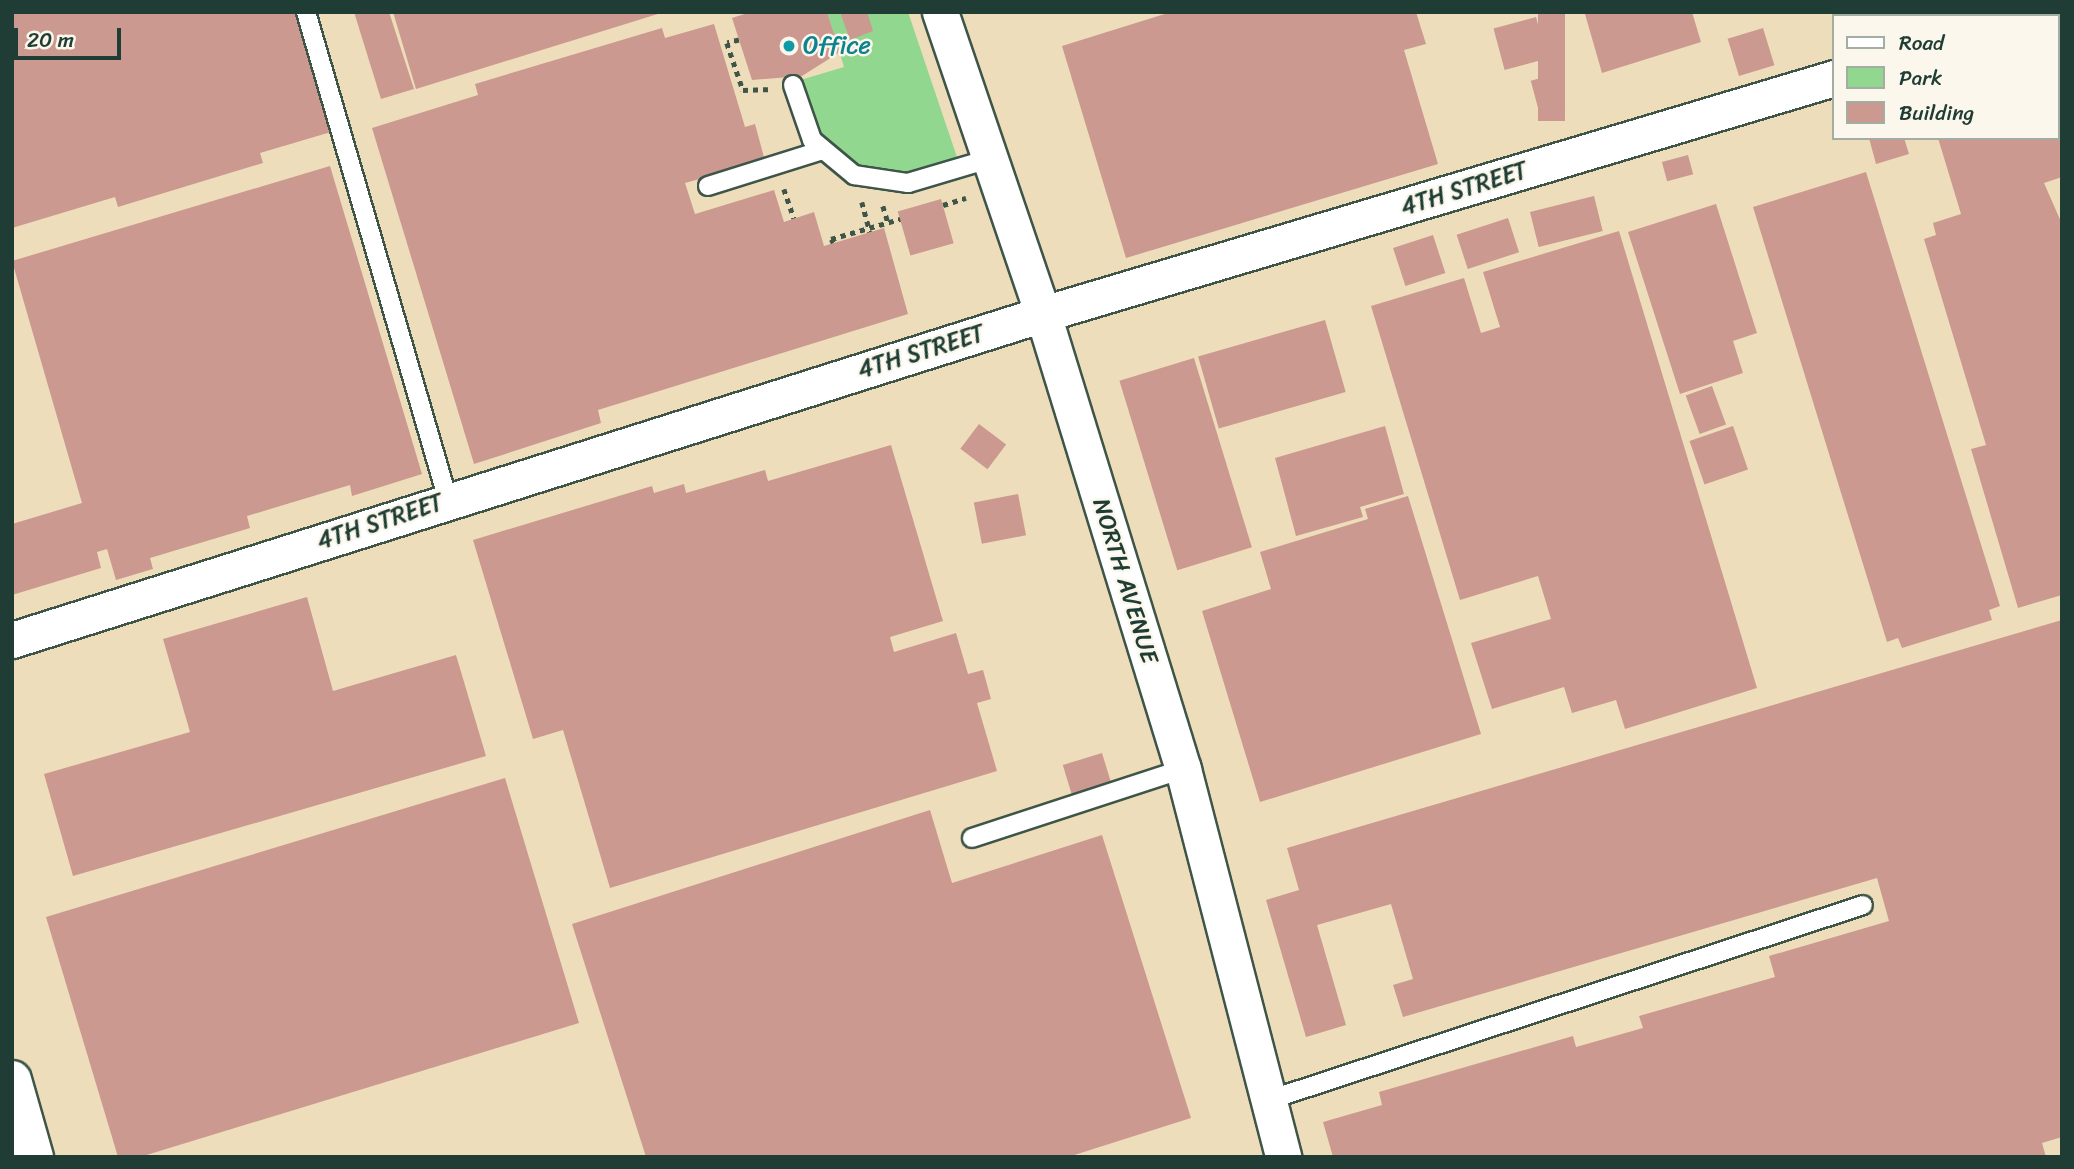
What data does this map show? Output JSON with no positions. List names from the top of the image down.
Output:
{
  "streets": {
    "street": ["4TH STREET", "NORTH AVENUE"]
  },
  "crossings": [
    ["4TH STREET", "NORTH AVENUE"]
  ],
  "places": ["Office"],
  "legend": ["Road", "Park", "Building"],
  "scale_bar": "20 m"
}
